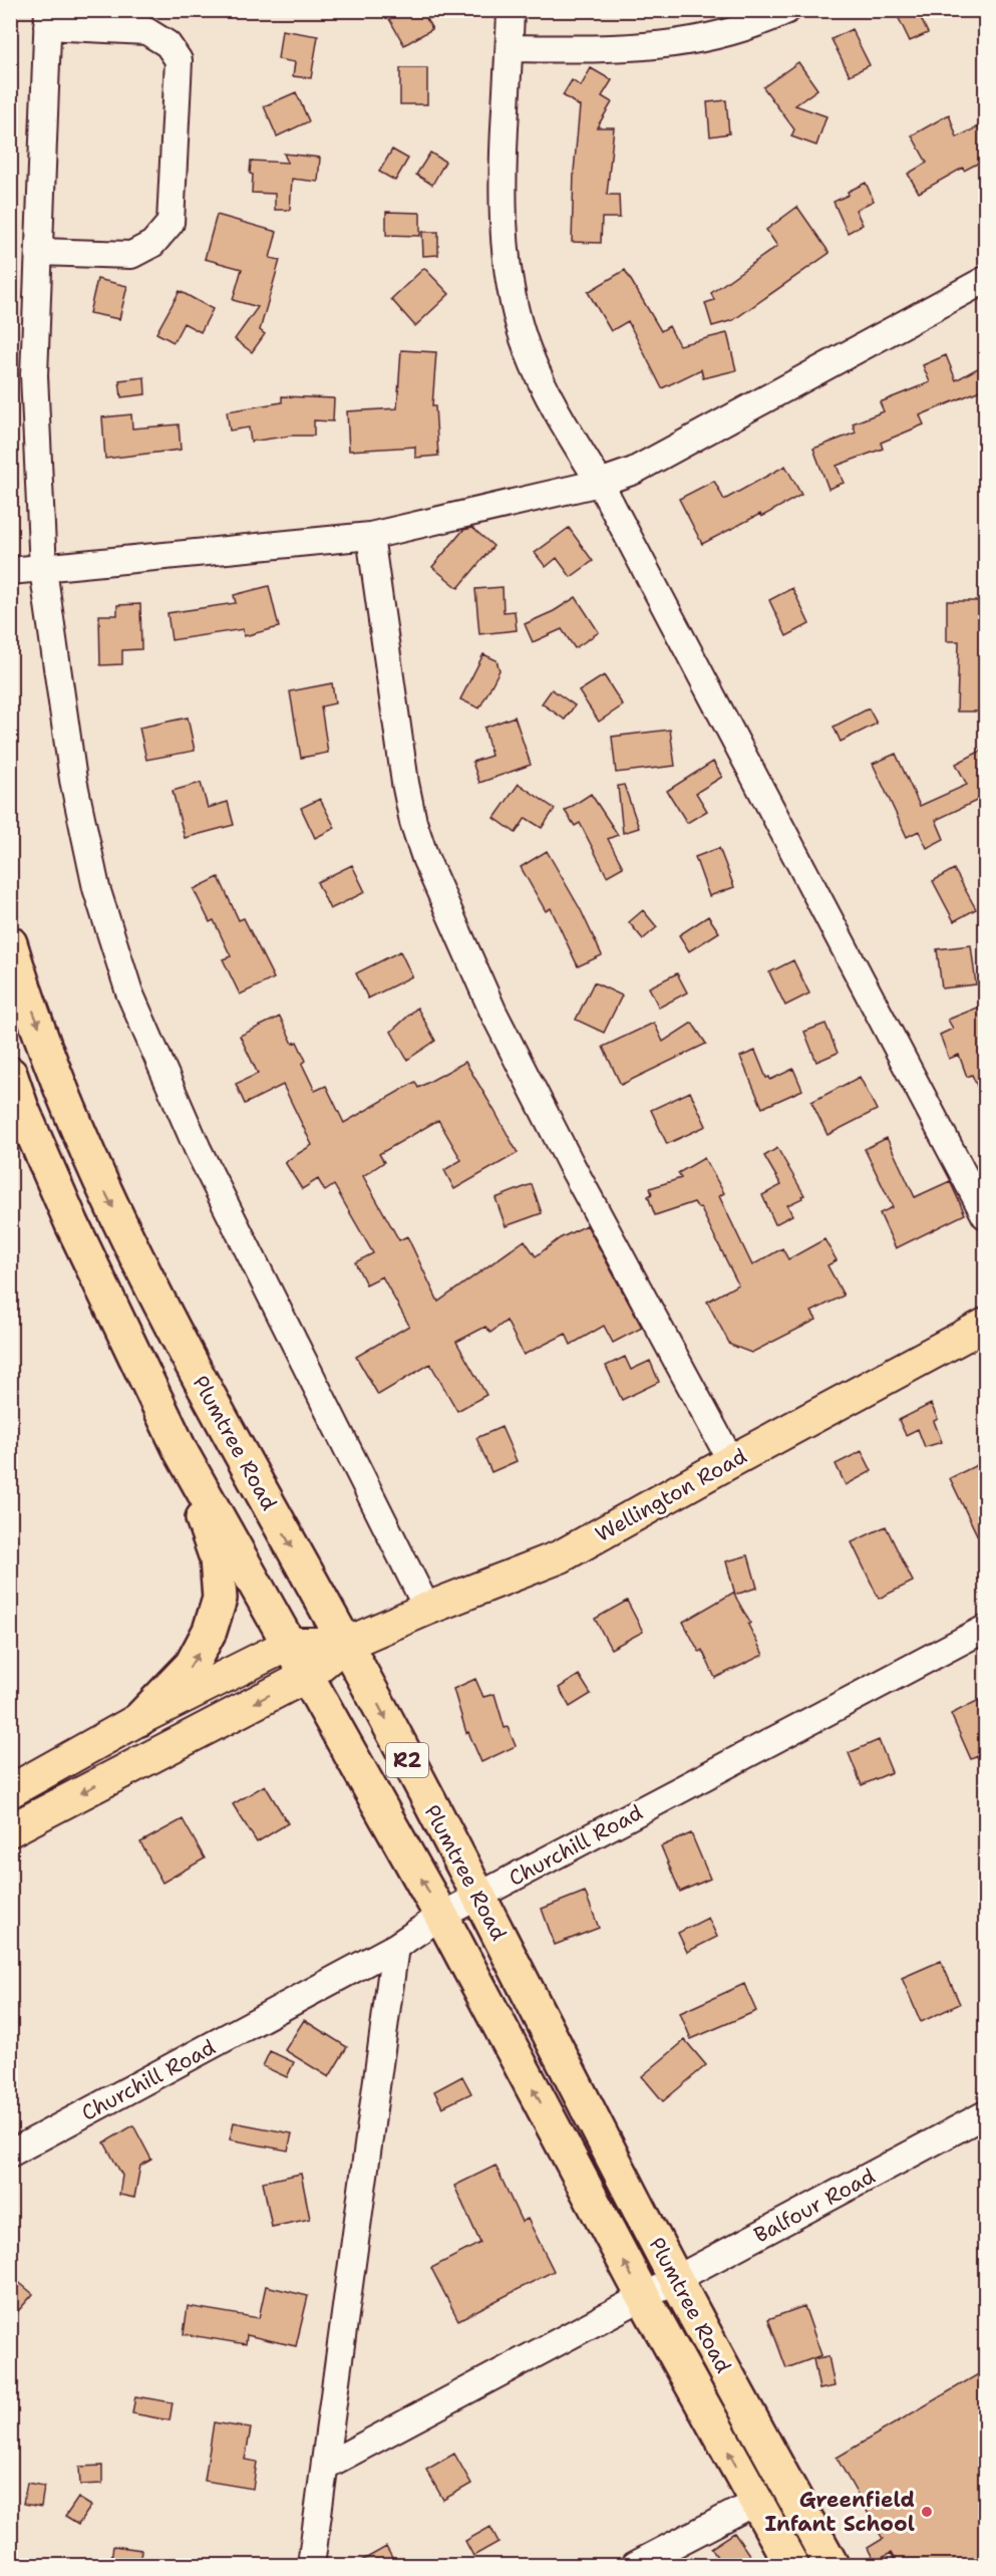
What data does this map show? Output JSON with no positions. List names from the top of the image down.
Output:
{
  "streets": {
    "highway": ["Plumtree Road", "R2"],
    "main road": ["Wellington Road"],
    "street": ["Churchill Road", "Balfour Road"]
  },
  "crossings": [
    ["Plumtree Road", "Wellington Road"],
    ["Plumtree Road", "Churchill Road"],
    ["Plumtree Road", "Balfour Road"]
  ],
  "places": ["Greenfield Infant School"]
}
